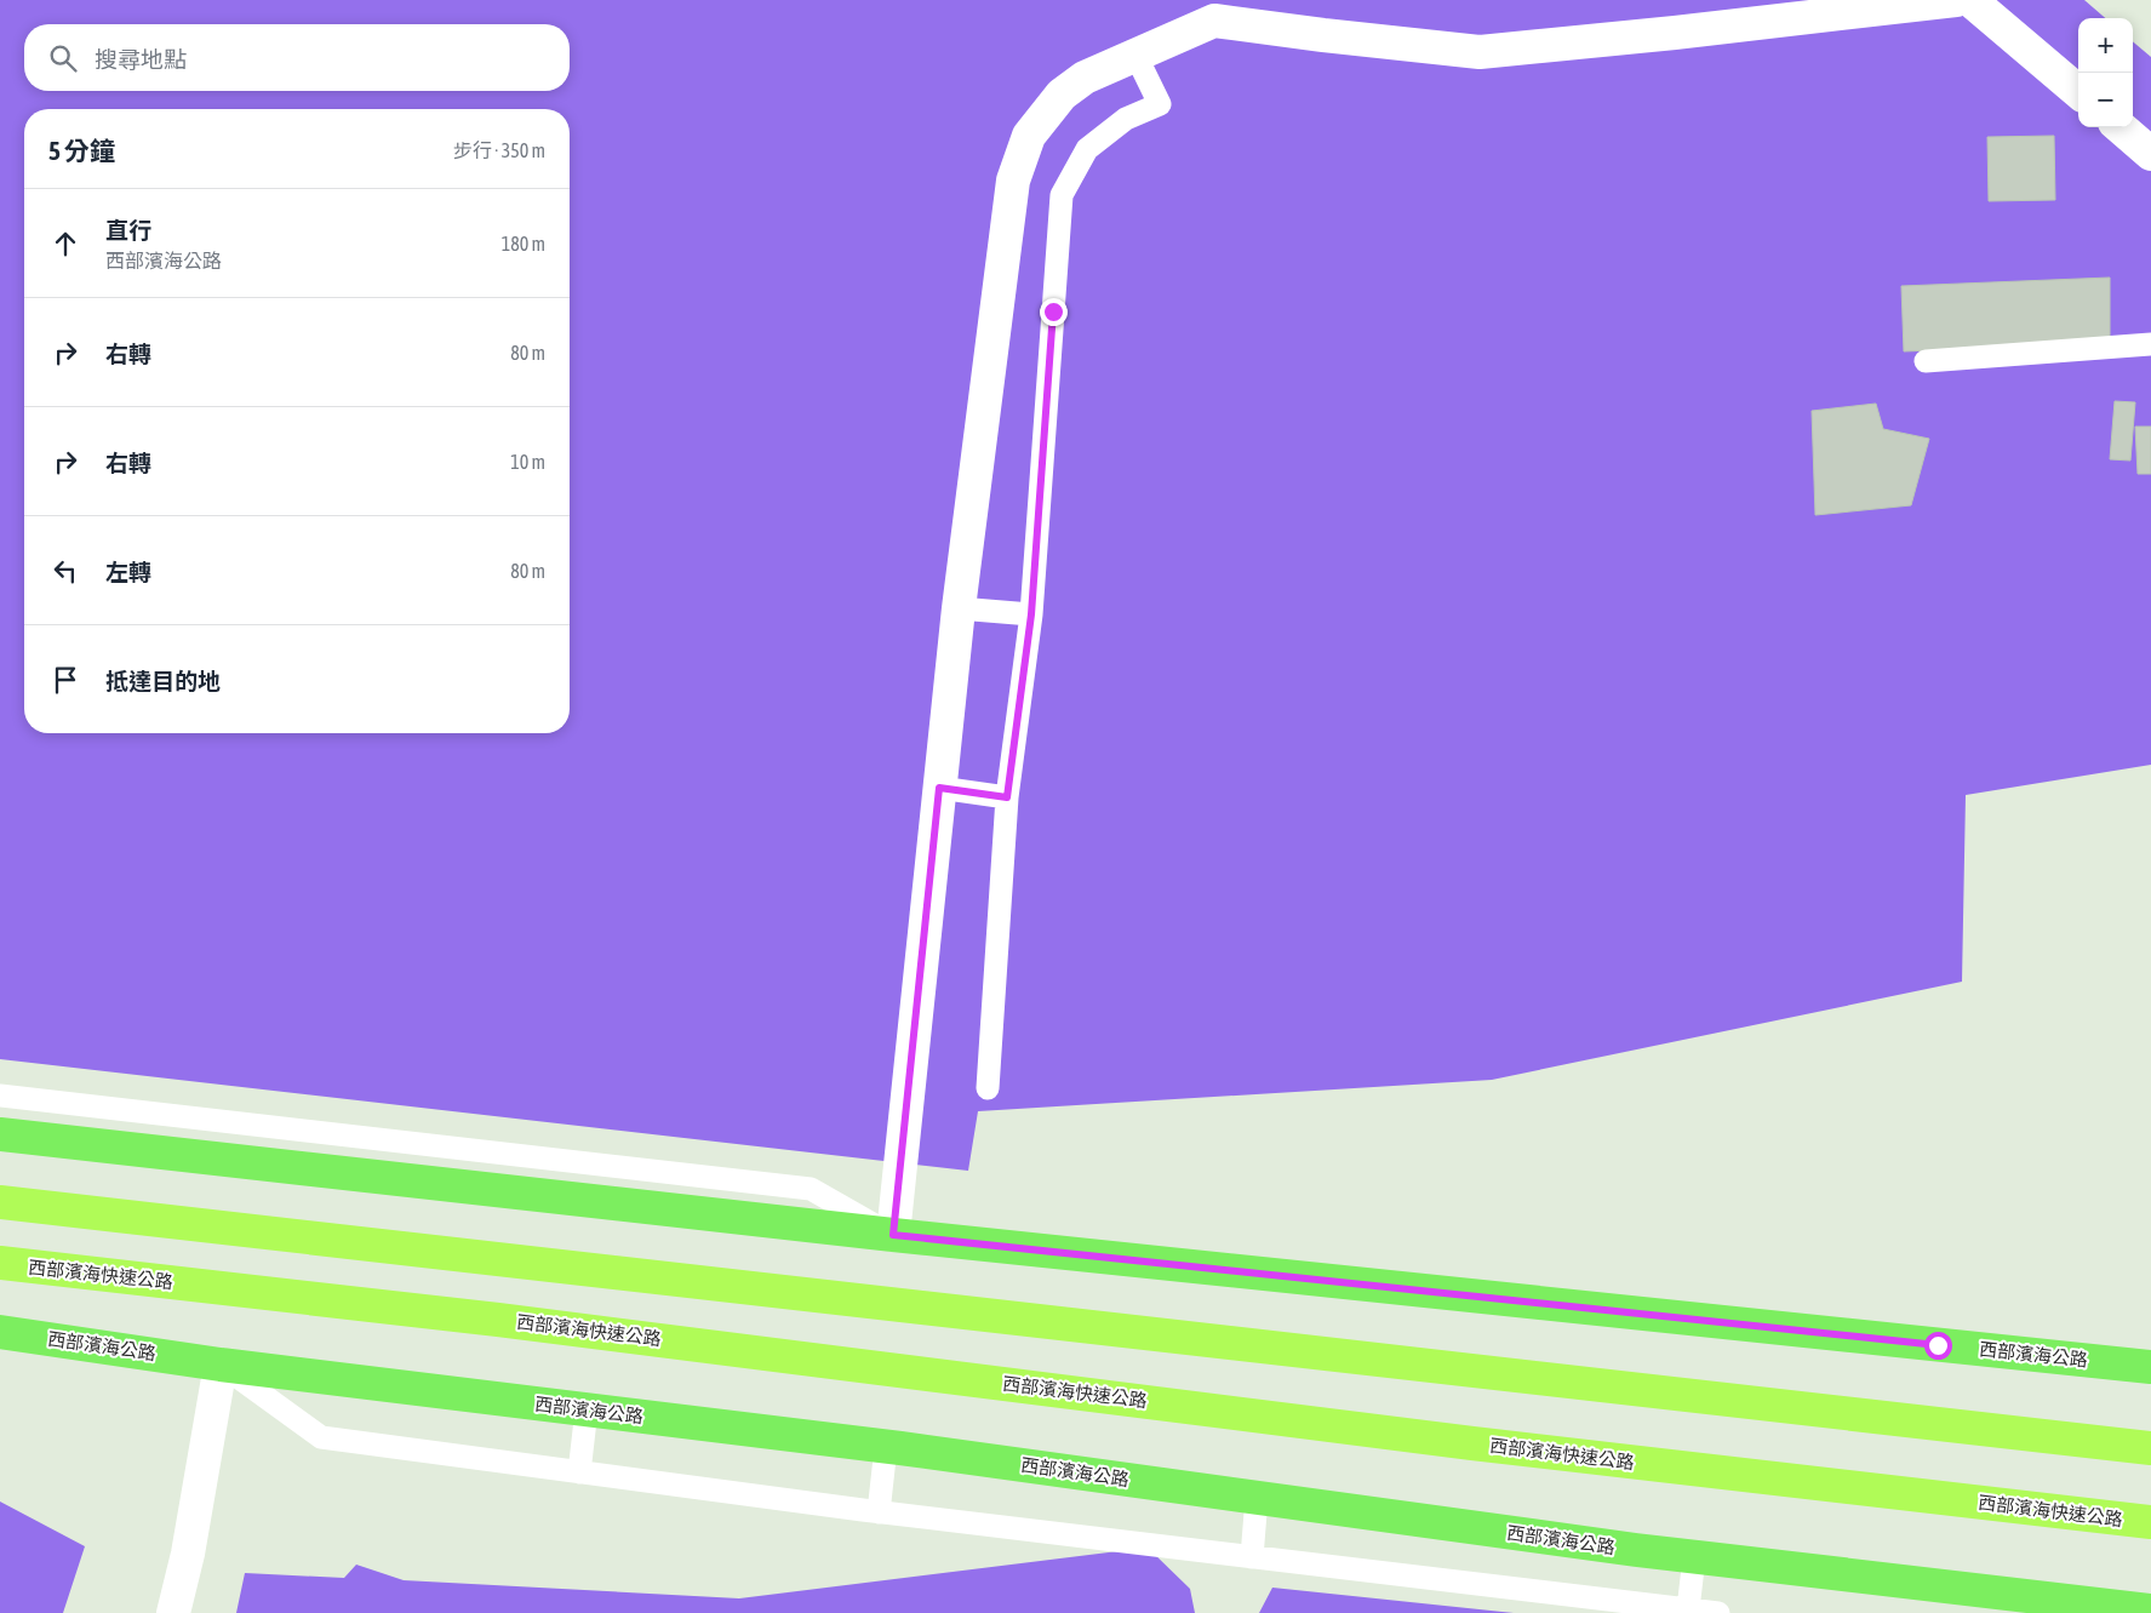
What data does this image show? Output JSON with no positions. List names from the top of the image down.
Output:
{
  "streets": {
    "highway": ["西部濱海快速公路"],
    "main road": ["西部濱海公路"]
  },
  "page": {
    "map_buttons": ["+", "−"],
    "search": "搜尋地點",
    "heading": ["5 分鐘", "步行 · 350 m"],
    "list": [
      ["直行", "西部濱海公路", "180 m"],
      ["右轉", "80 m"],
      ["右轉", "10 m"],
      ["左轉", "80 m"],
      "抵達目的地"
    ]
  }
}
